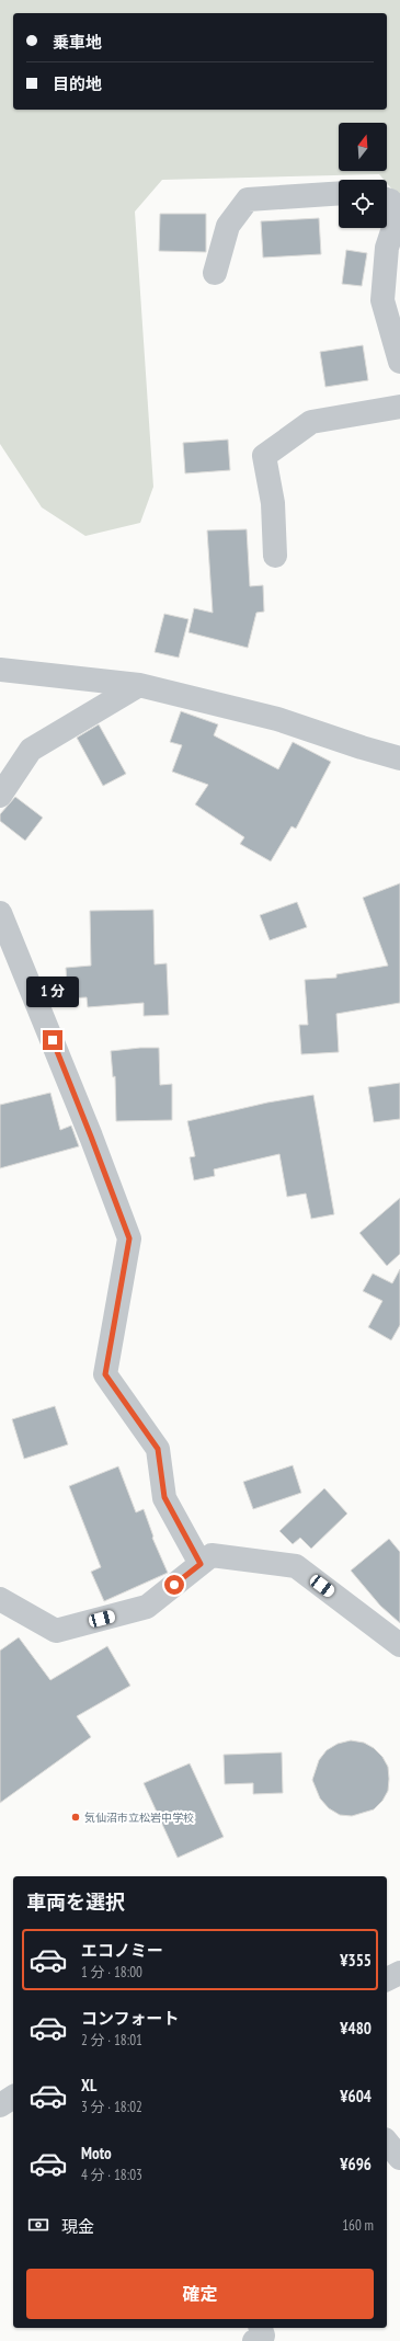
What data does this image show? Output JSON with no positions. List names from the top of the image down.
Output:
{
  "places": ["気仙沼市立松岩中学校"],
  "north": "top",
  "page": {
    "banner": ["乗車地", "目的地"],
    "bubble": "1 分",
    "heading": "車両を選択",
    "list": [
      {
        "name": "エコノミー",
        "note": "1 分 · 18:00",
        "value": "¥355"
      },
      {
        "name": "コンフォート",
        "note": "2 分 · 18:01",
        "value": "¥480"
      },
      {
        "name": "XL",
        "note": "3 分 · 18:02",
        "value": "¥604"
      },
      {
        "name": "Moto",
        "note": "4 分 · 18:03",
        "value": "¥696"
      }
    ],
    "pay": ["現金", "160 m"],
    "buttons": "確定"
  }
}
